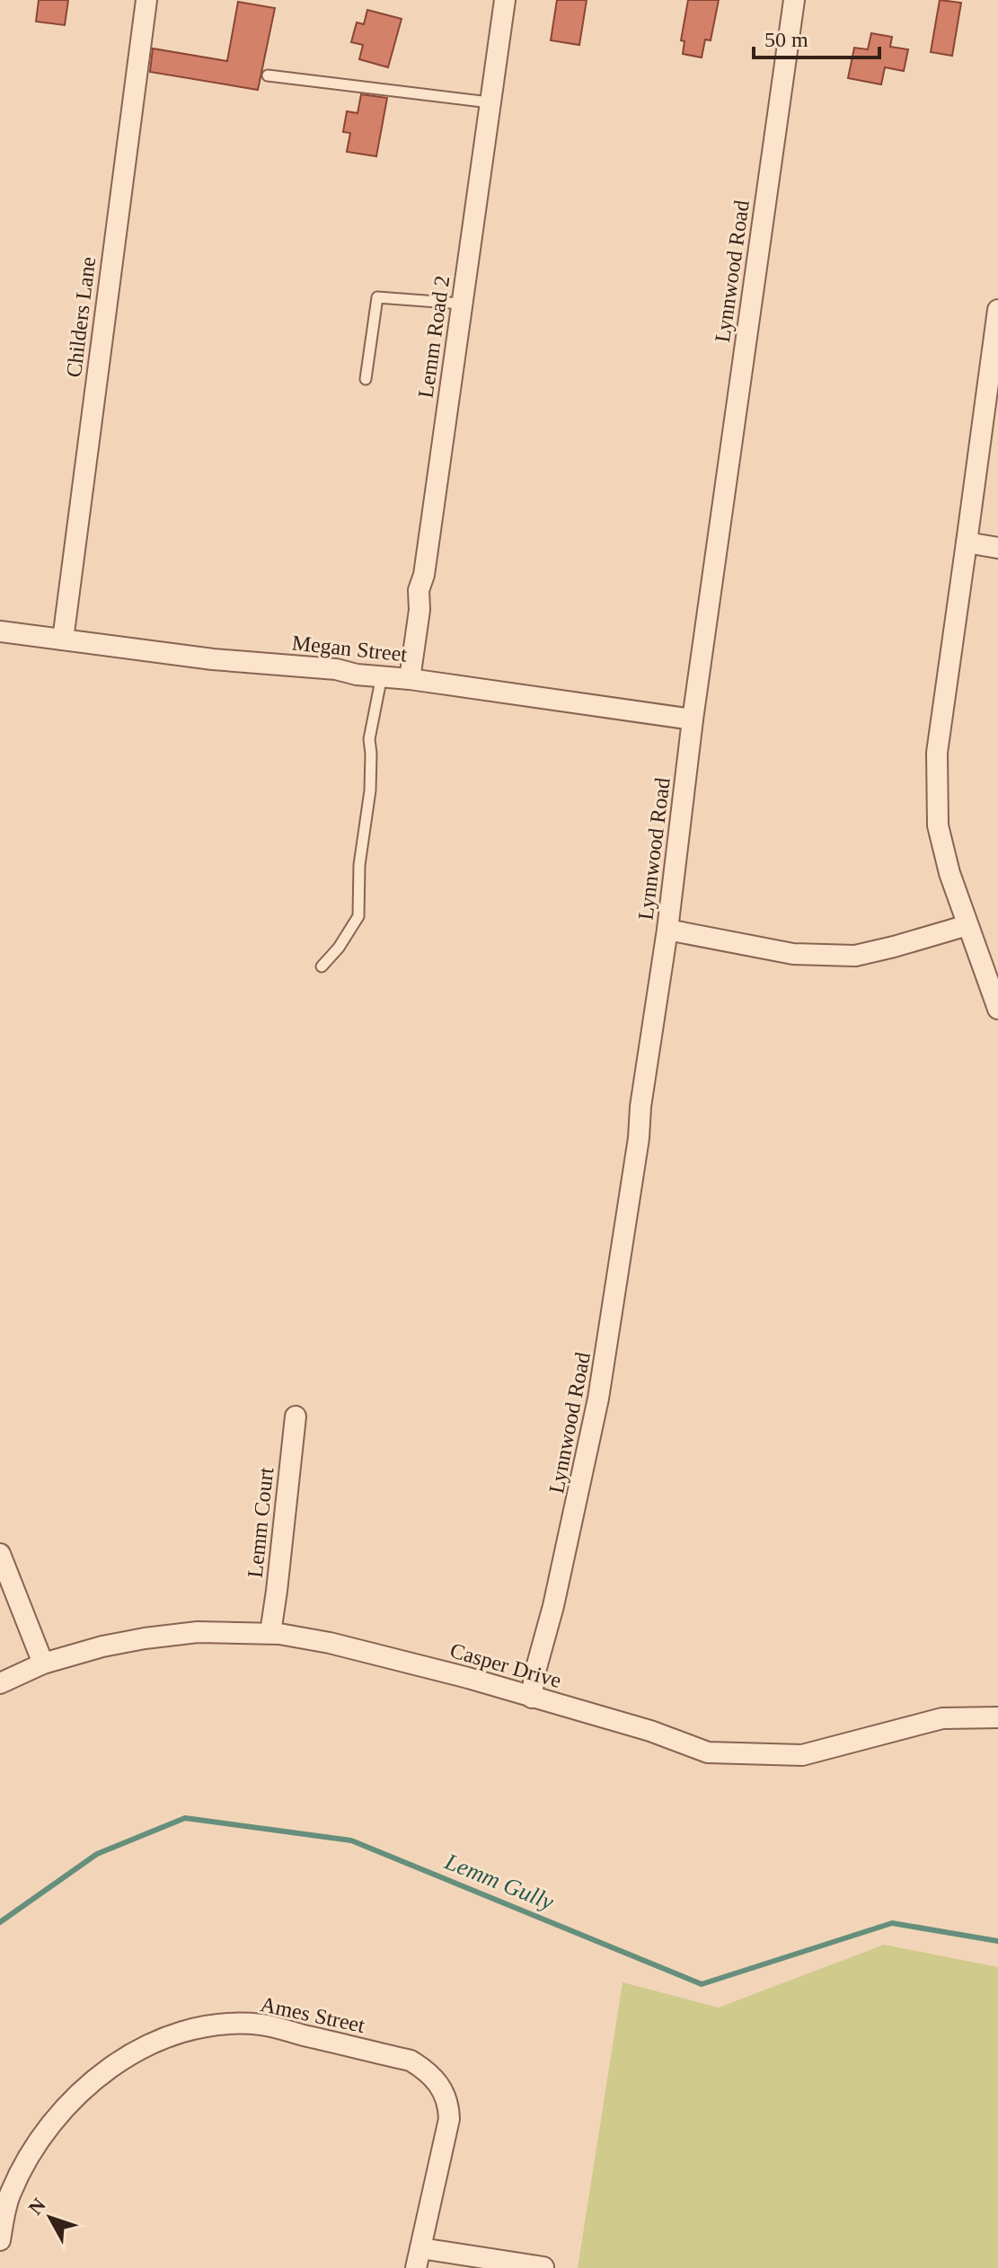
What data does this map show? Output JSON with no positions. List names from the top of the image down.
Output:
{
  "streets": {
    "street": [
      "Lynnwood Road",
      "Childers Lane",
      "Lemm Road 2",
      "Megan Street",
      "Lemm Court",
      "Casper Drive",
      "Ames Street"
    ]
  },
  "crossings": [
    ["Lynnwood Road", "Megan Street"],
    ["Lynnwood Road", "Casper Drive"],
    ["Childers Lane", "Megan Street"],
    ["Lemm Road 2", "Megan Street"],
    ["Lemm Court", "Casper Drive"]
  ],
  "water": ["Lemm Gully"],
  "scale_bar": "50 m",
  "north": "top left"
}
